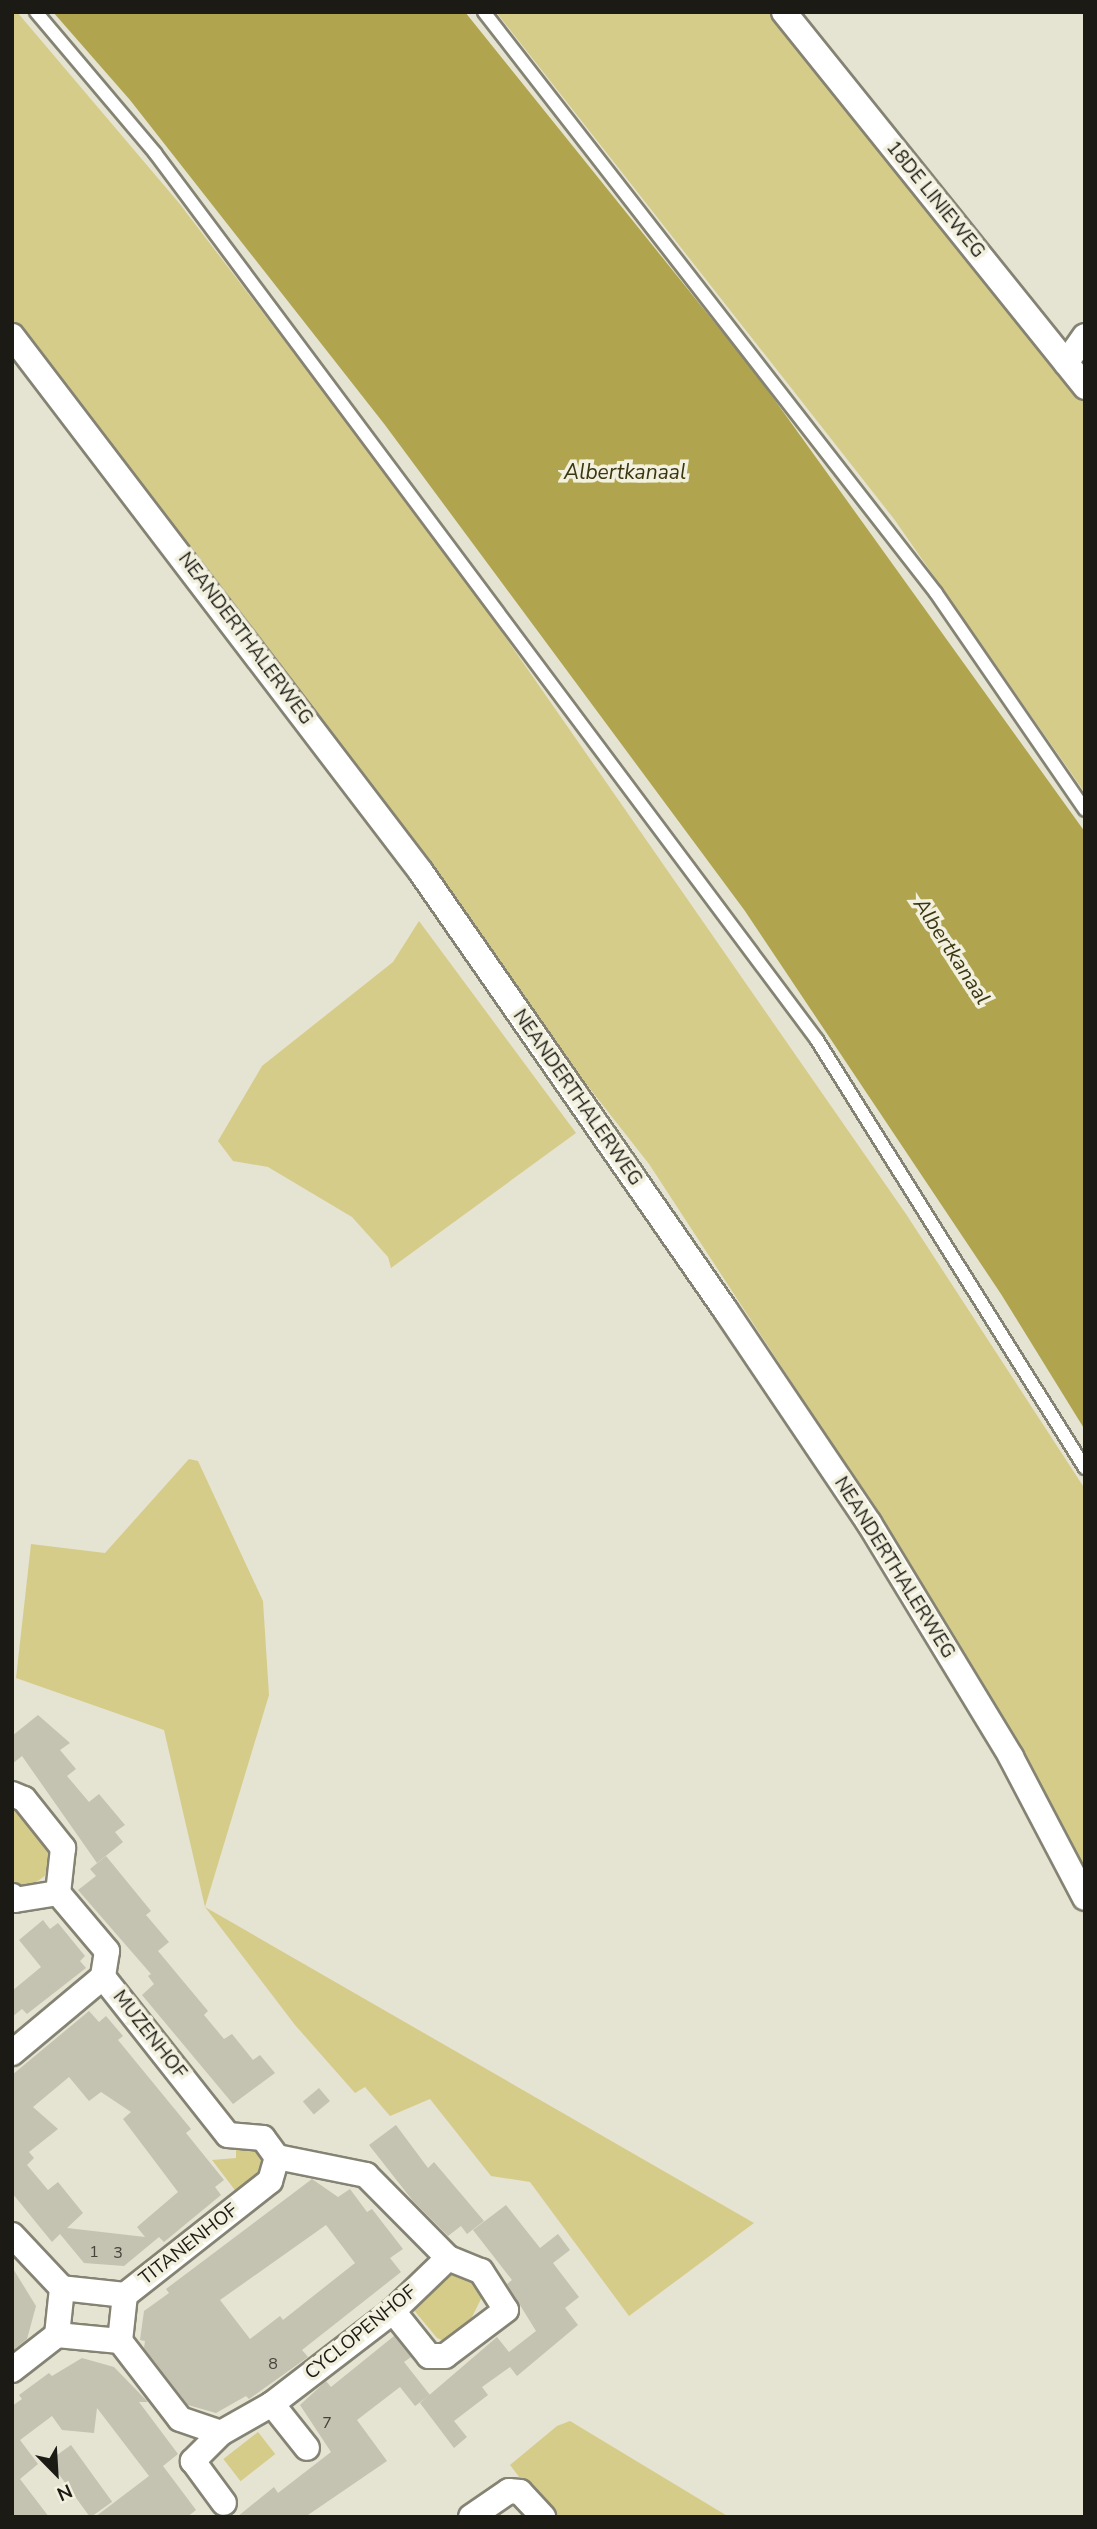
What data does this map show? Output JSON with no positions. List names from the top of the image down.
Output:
{
  "streets": {
    "street": [
      "18DE LINIEWEG",
      "NEANDERTHALERWEG",
      "MUZENHOF",
      "TITANENHOF",
      "CYCLOPENHOF"
    ]
  },
  "crossings": [
    ["MUZENHOF", "TITANENHOF"]
  ],
  "water": ["Albertkanaal"],
  "house_numbers": [
    "1",
    "3",
    "8",
    "7"
  ],
  "north": "bottom right"
}
